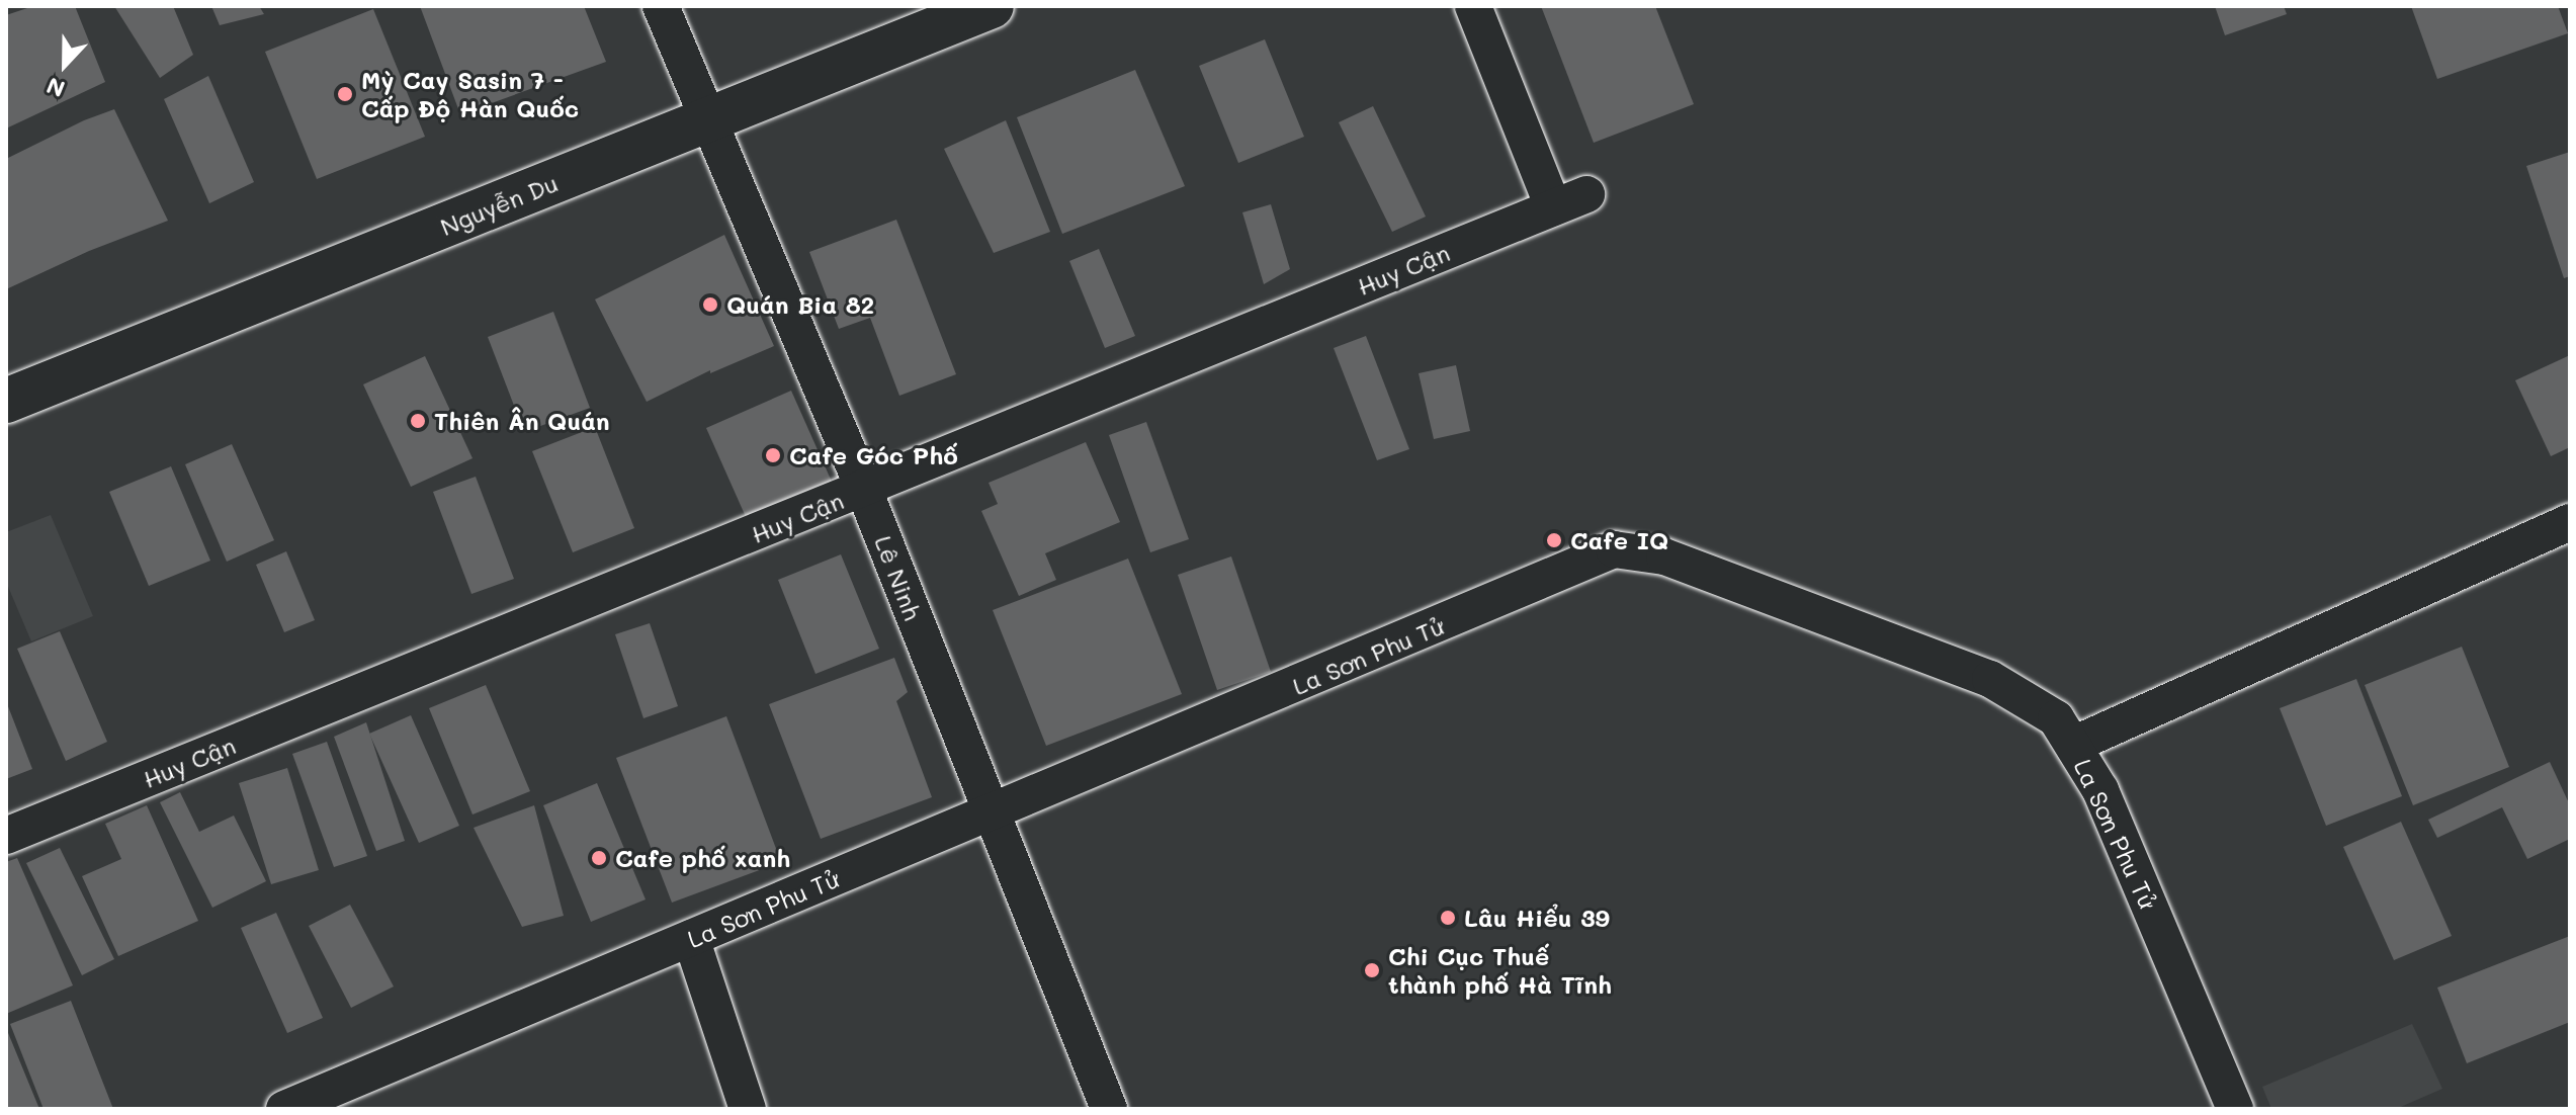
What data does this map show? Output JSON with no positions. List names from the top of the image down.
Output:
{
  "streets": {
    "main road": ["Nguyễn Du"],
    "street": ["Huy Cận", "Lê Ninh", "La Sơn Phu Tử"]
  },
  "crossings": [
    ["Nguyễn Du", "Lê Ninh"],
    ["Huy Cận", "Lê Ninh"],
    ["Lê Ninh", "La Sơn Phu Tử"]
  ],
  "places": [
    "Mỳ Cay Sasin 7 - Cấp Độ Hàn Quốc",
    "Quán Bia 82",
    "Thiên Ân Quán",
    "Cafe Góc Phố",
    "Cafe IQ",
    "Cafe phố xanh",
    "Lâu Hiểu 39",
    "Chi Cục Thuế thành phố Hà Tĩnh"
  ],
  "north": "bottom"
}
